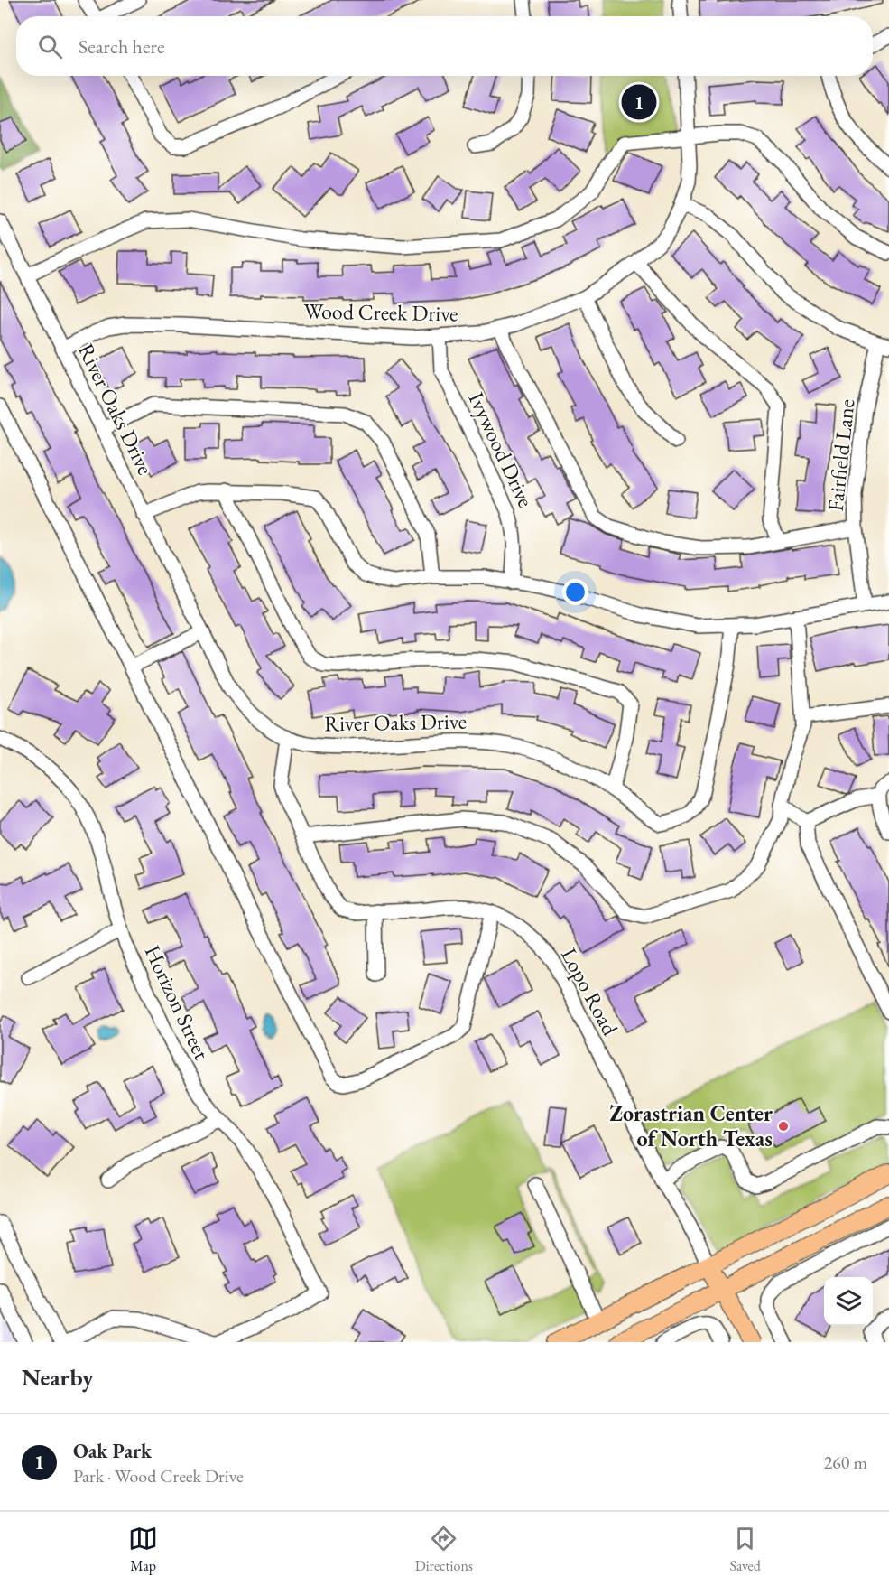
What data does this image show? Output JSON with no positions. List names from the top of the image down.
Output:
{
  "streets": {
    "street": [
      "Wood Creek Drive",
      "River Oaks Drive",
      "Ivywood Drive",
      "Fairfield Lane",
      "Lopo Road",
      "Horizon Street"
    ]
  },
  "crossings": [
    ["Wood Creek Drive", "River Oaks Drive"],
    ["Wood Creek Drive", "Ivywood Drive"],
    ["River Oaks Drive", "Lopo Road"]
  ],
  "places": ["Zorastrian Center of North Texas"],
  "page": {
    "search": "Search here",
    "pins": "1",
    "heading": "Nearby",
    "list": [
      {
        "mark": "1",
        "name": "Oak Park",
        "note": "Park · Wood Creek Drive",
        "value": "260 m"
      }
    ],
    "nav": ["Map", "Directions", "Saved"]
  }
}
